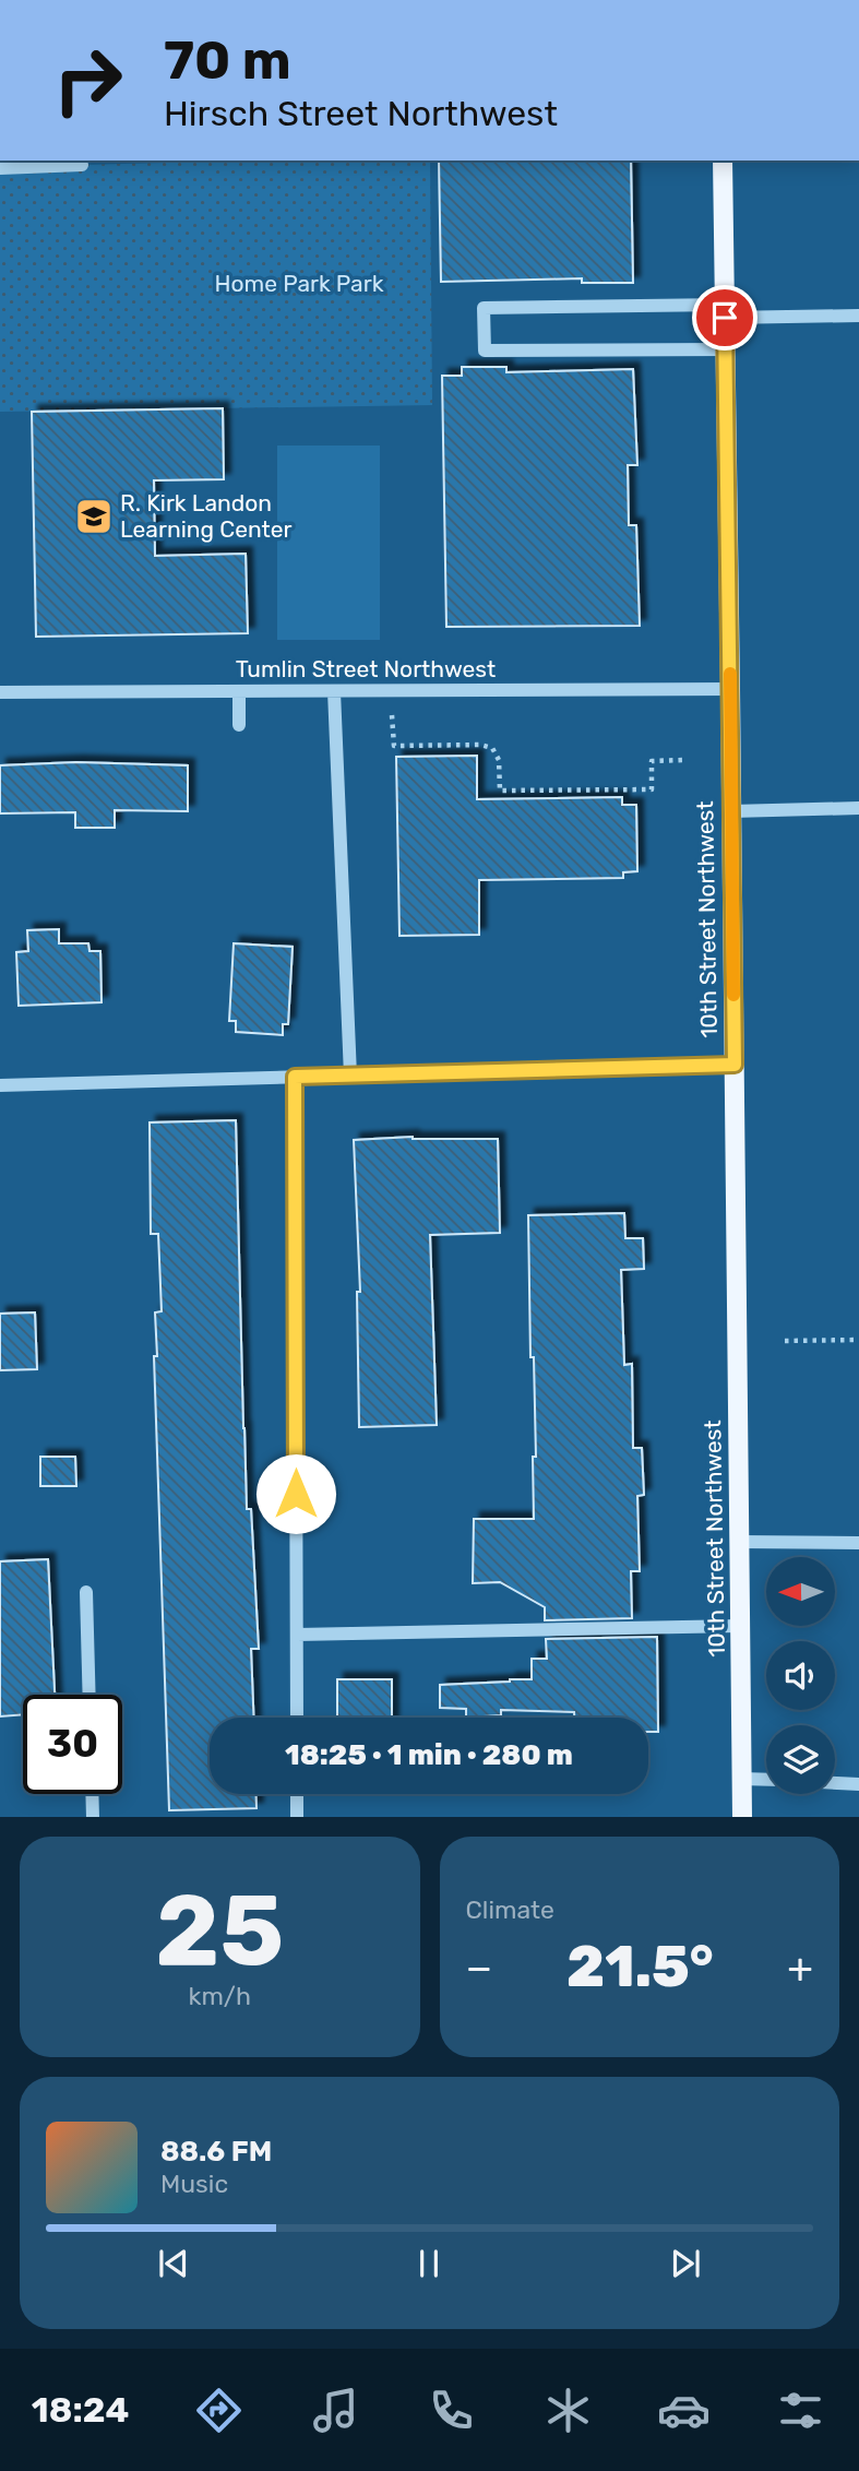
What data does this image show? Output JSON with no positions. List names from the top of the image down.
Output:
{
  "streets": {
    "main road": ["10th Street Northwest"],
    "street": ["Tumlin Street Northwest"]
  },
  "crossings": [
    ["Tumlin Street Northwest", "10th Street Northwest"]
  ],
  "parks": ["Home Park Park"],
  "places": {
    "school or university": ["R. Kirk Landon Learning Center"]
  },
  "north": "left",
  "page": {
    "turn": ["70 m", "Hirsch Street Northwest"],
    "limit": "30",
    "trip": "18:25 · 1 min · 280 m",
    "tile": [
      ["25", "km/h"],
      "Climate"
    ],
    "heat": ["−", "21.5°", "+"],
    "song": ["88.6 FM", "Music"],
    "tabs": "18:24"
  }
}
